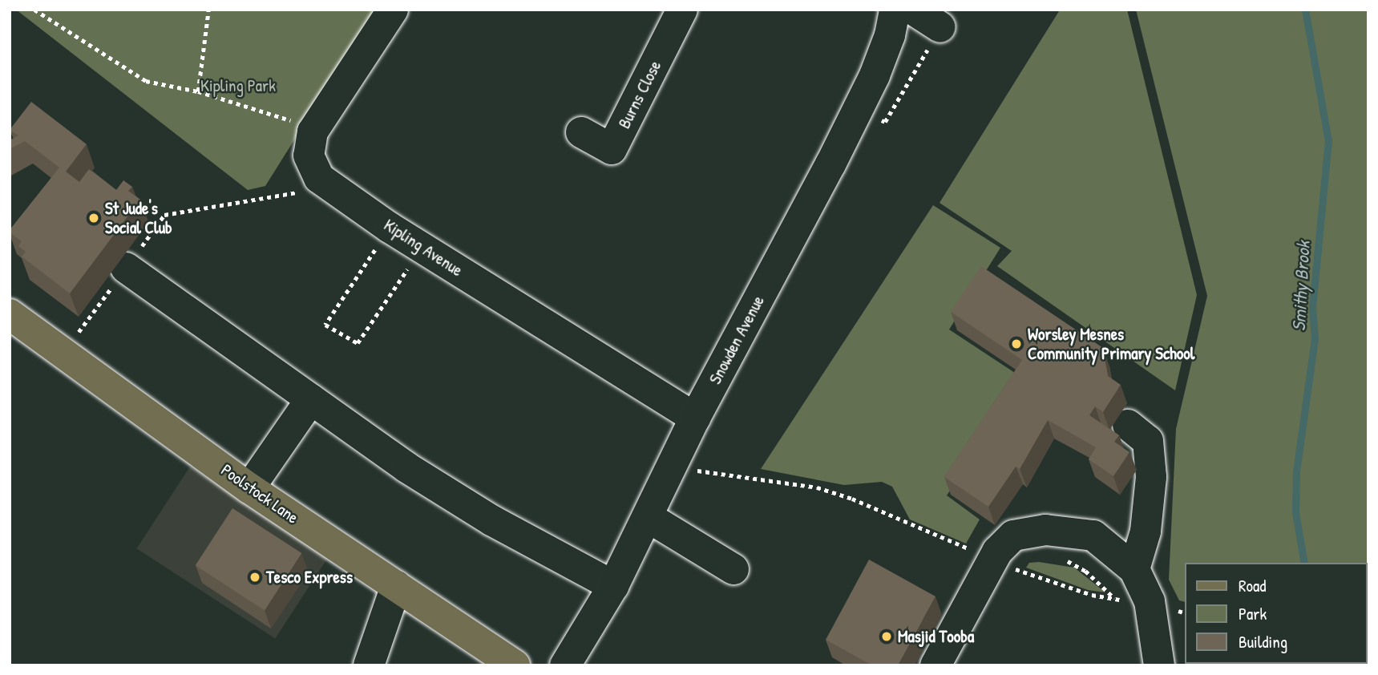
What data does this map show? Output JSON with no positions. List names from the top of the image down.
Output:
{
  "streets": {
    "main road": ["Poolstock Lane"],
    "street": ["Burns Close", "Kipling Avenue", "Snowden Avenue"]
  },
  "crossings": [
    ["Kipling Avenue", "Snowden Avenue"]
  ],
  "water": ["Smithy Brook"],
  "parks": ["Kipling Park"],
  "places": [
    "St Jude's Social Club",
    "Worsley Mesnes Community Primary School",
    "Tesco Express",
    "Masjid Tooba"
  ],
  "legend": ["Road", "Park", "Building"]
}
